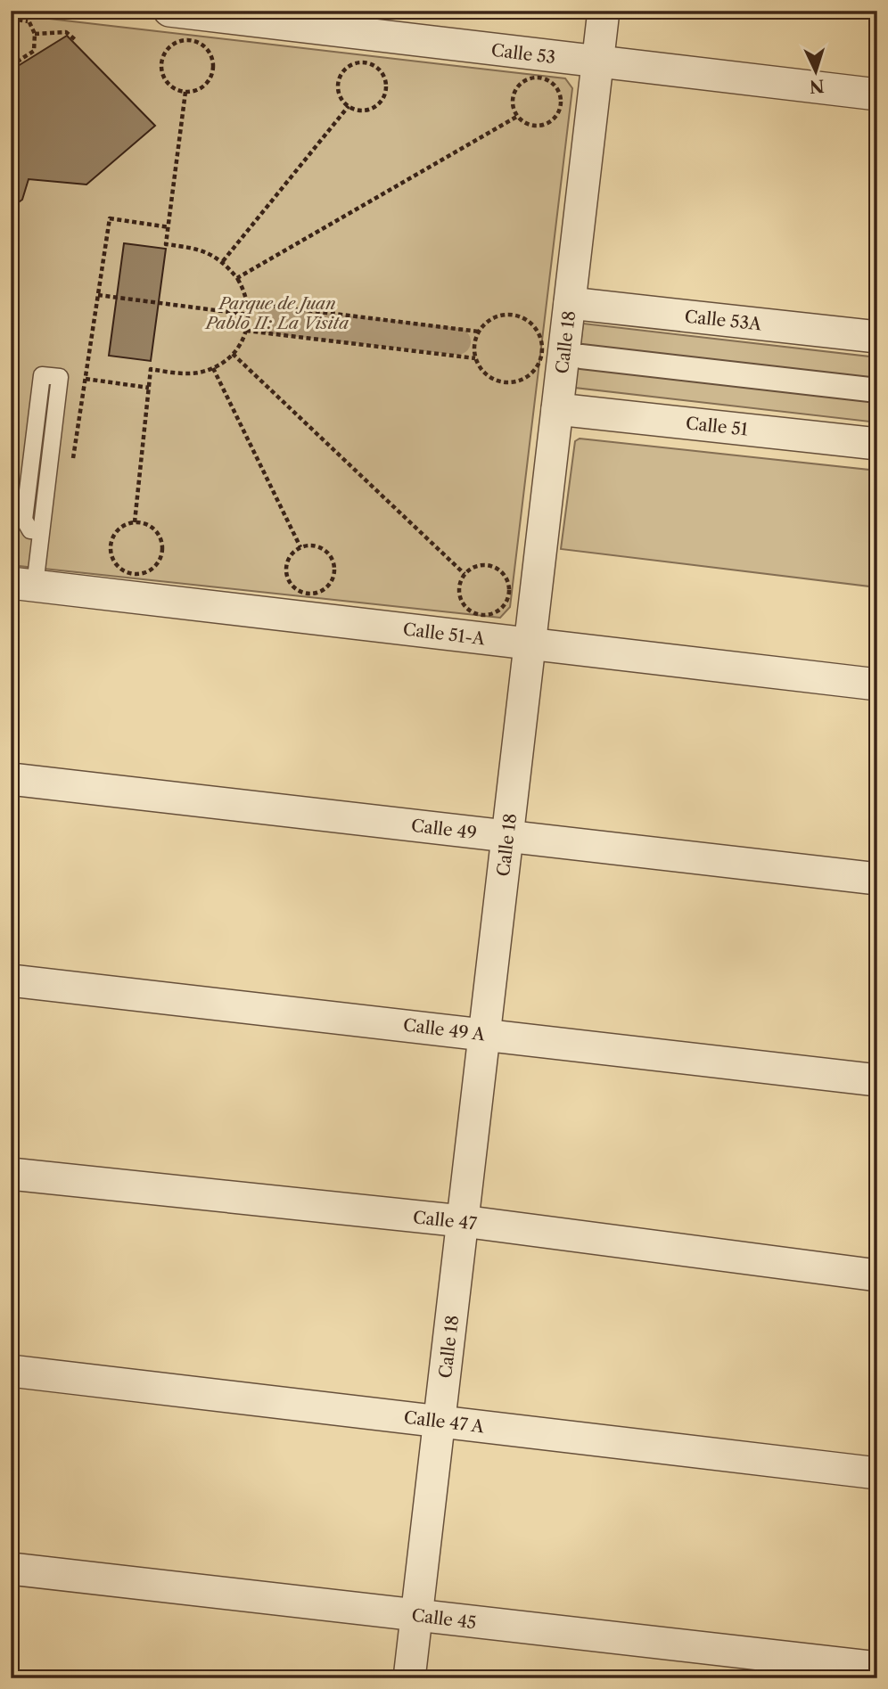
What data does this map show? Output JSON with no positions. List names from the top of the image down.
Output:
{
  "streets": {
    "street": [
      "Calle 53",
      "Calle 53A",
      "Calle 18",
      "Calle 51",
      "Calle 51-A",
      "Calle 49",
      "Calle 49 A",
      "Calle 47",
      "Calle 47 A",
      "Calle 45"
    ]
  },
  "crossings": [
    ["Calle 53", "Calle 18"],
    ["Calle 53A", "Calle 18"],
    ["Calle 18", "Calle 51"],
    ["Calle 18", "Calle 51-A"],
    ["Calle 18", "Calle 49"],
    ["Calle 18", "Calle 49 A"],
    ["Calle 18", "Calle 47"],
    ["Calle 18", "Calle 47 A"],
    ["Calle 18", "Calle 45"]
  ],
  "parks": ["Parque de Juan Pablo II: La Visita"],
  "north": "bottom"
}
